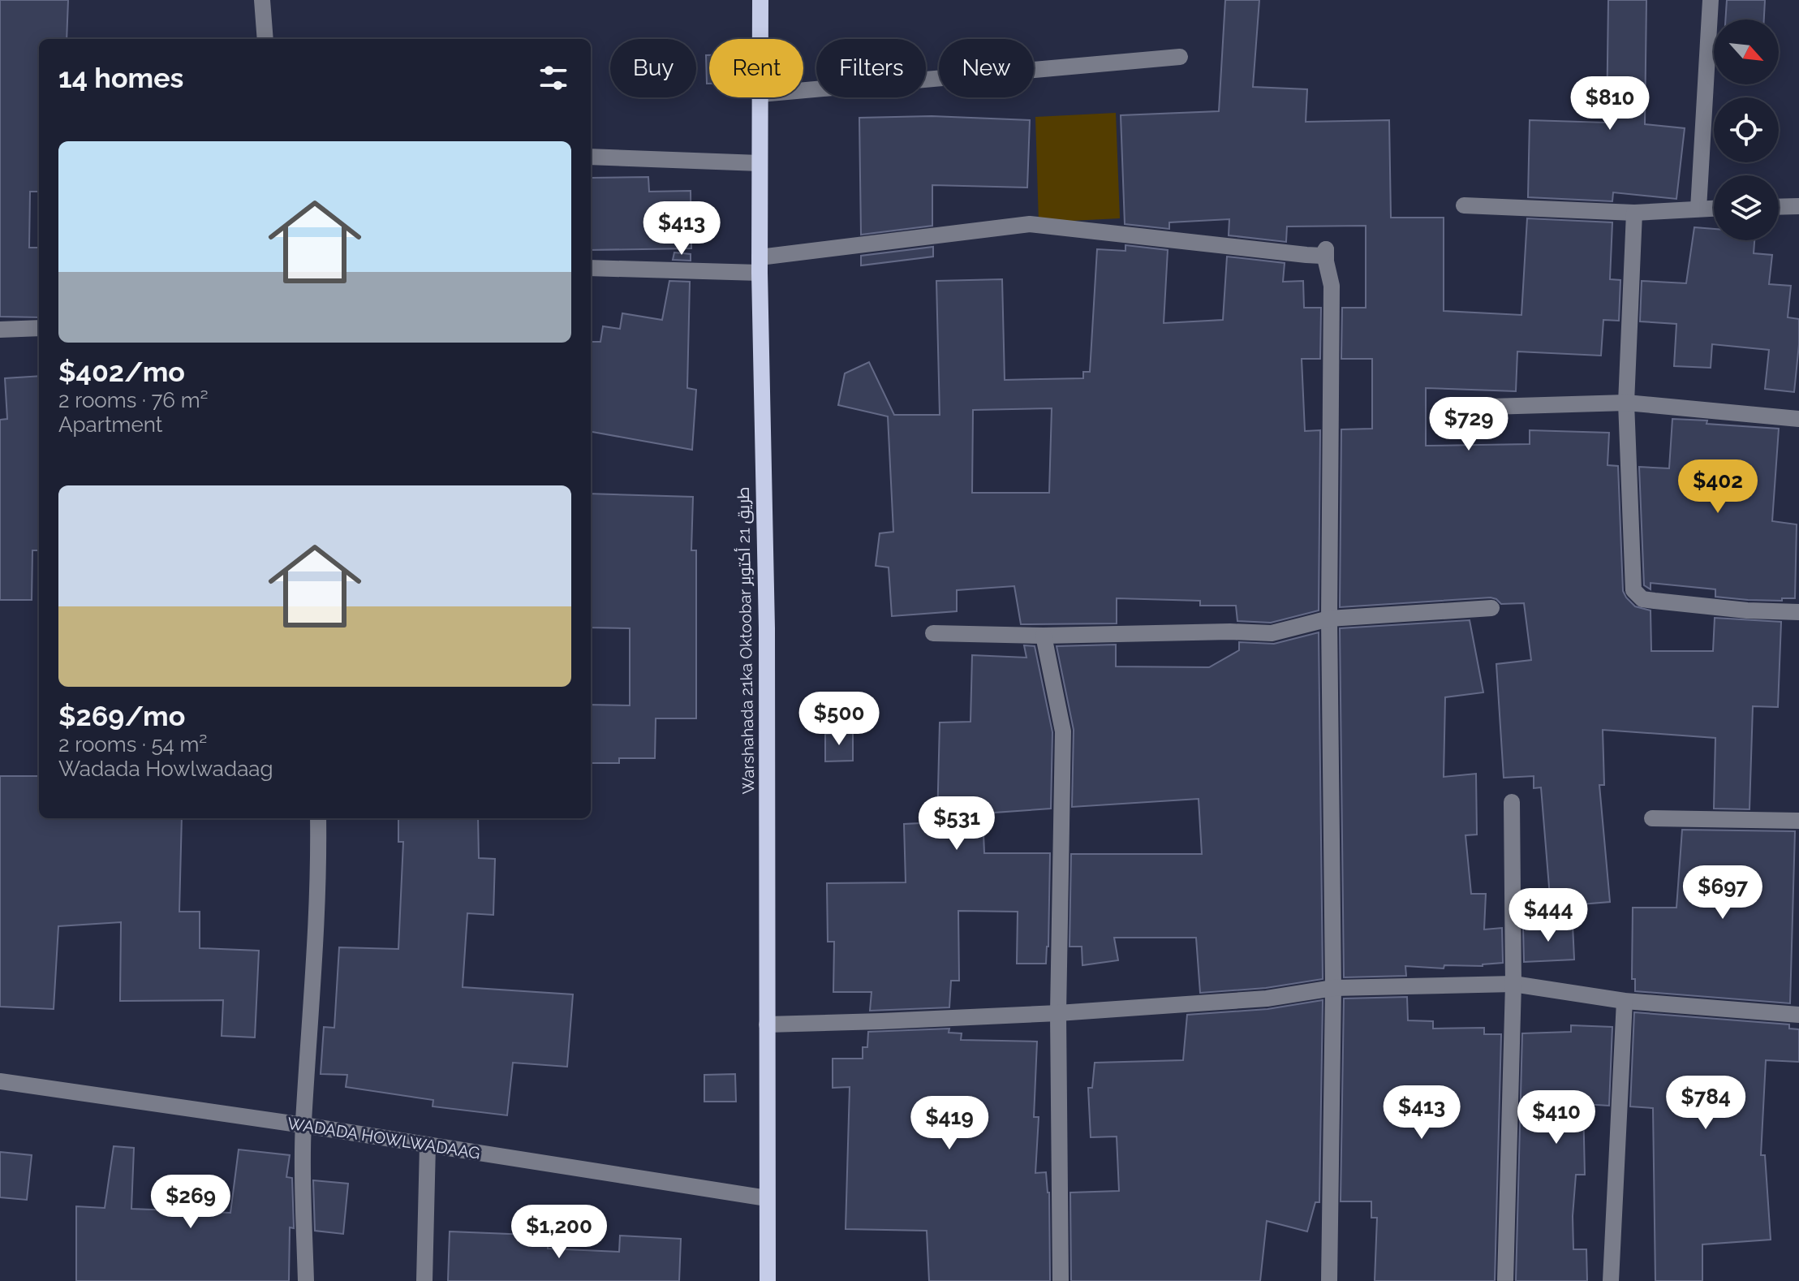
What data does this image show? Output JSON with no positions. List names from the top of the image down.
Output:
{
  "streets": {
    "main road": ["Warshahada 21ka Oktoobar طريق 21 أكتوبر"],
    "street": ["WADADA HOWLWADAAG"]
  },
  "crossings": [
    ["Warshahada 21ka Oktoobar طريق 21 أكتوبر", "WADADA HOWLWADAAG"]
  ],
  "north": "bottom right",
  "page": {
    "chip": [
      "Buy",
      "Rent",
      "Filters",
      "New"
    ],
    "heading": "14 homes",
    "price": [
      "$810",
      "$413",
      "$729",
      "$402",
      "$500",
      "$531",
      "$697",
      "$444",
      "$784",
      "$413",
      "$410",
      "$419",
      "$269",
      "$1,200"
    ],
    "list": [
      {
        "name": "$402/mo",
        "note": "2 rooms · 76 m² · Apartment"
      },
      {
        "name": "$269/mo",
        "note": "2 rooms · 54 m² · Wadada Howlwadaag"
      }
    ]
  }
}
